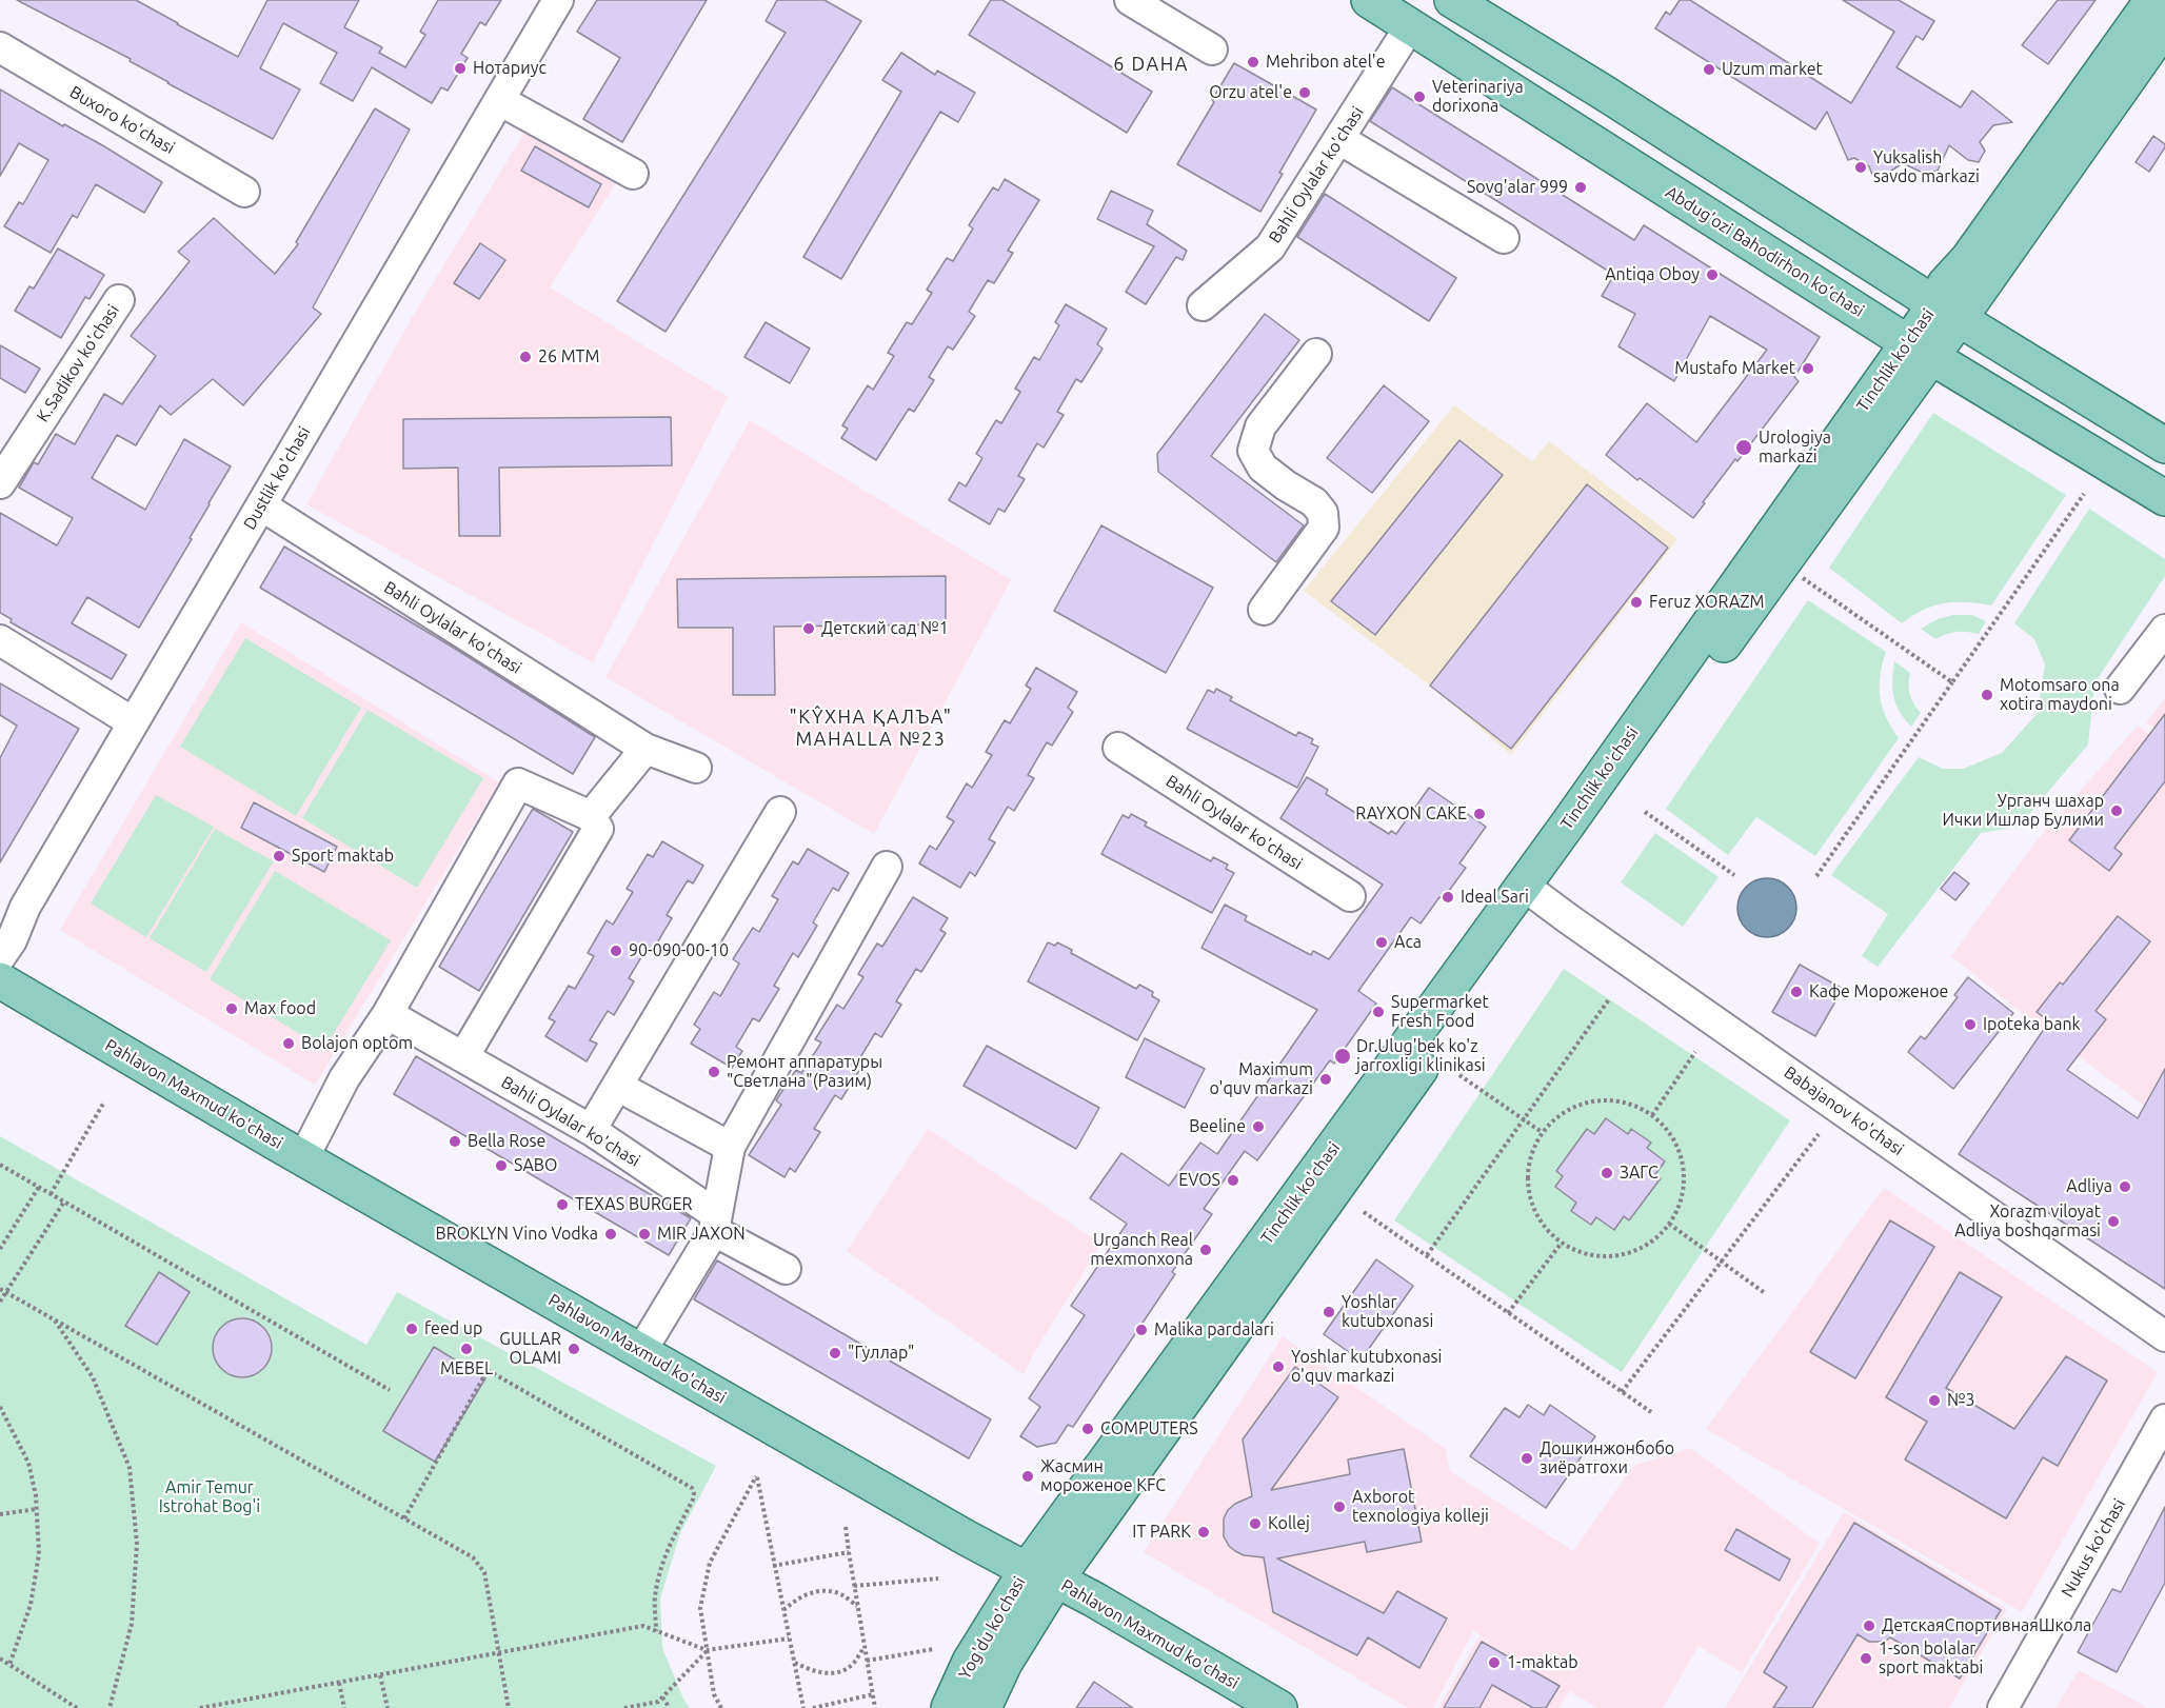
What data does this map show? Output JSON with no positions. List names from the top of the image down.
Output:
{
  "streets": {
    "main road": [
      "Abdug’ozi Bahodirhon ko’chasi",
      "Tinchlik ko'chasi",
      "Pahlavon Maxmud ko'chasi",
      "Yog'du ko'chasi"
    ],
    "street": [
      "Buxoro ko'chasi",
      "Bahli Oylalar ko'chasi",
      "K.Sadikov ko'chasi",
      "Dustlik ko'chasi",
      "Babajanov ko'chasi",
      "Nukus ko'chasi"
    ]
  },
  "crossings": [
    ["Bahli Oylalar ko'chasi", "Abdug’ozi Bahodirhon ko’chasi"],
    ["Bahli Oylalar ko'chasi", "Dustlik ko'chasi"],
    ["Abdug’ozi Bahodirhon ko’chasi", "Tinchlik ko'chasi"],
    ["Tinchlik ko'chasi", "Pahlavon Maxmud ko'chasi"],
    ["Tinchlik ko'chasi", "Babajanov ko'chasi"],
    ["Tinchlik ko'chasi", "Yog'du ko'chasi"],
    ["Pahlavon Maxmud ko'chasi", "Yog'du ko'chasi"]
  ],
  "districts": ["6 DAHA", "\"KŶХНА ҚАЛЪА\" MAHALLA №23"],
  "parks": ["Amir Temur Istrohat Bog'i"],
  "places": [
    "Mehribon atel'e",
    "Нотариус",
    "Uzum market",
    "Orzu atel'e",
    "Veterinariya dorixona",
    "Yuksalish savdo markazi",
    "Sovg'alar 999",
    "Antiqa Oboy",
    "26 MTM",
    "Mustafo Market",
    "Urologiya markazi",
    "Feruz XORAZM",
    "Детский сад №1",
    "Motomsaro ona xotira maydoni",
    "Урганч шахар Ички Ишлар Булими",
    "RAYXON CAKE",
    "Sport maktab",
    "Ideal Sari",
    "Аса",
    "90-090-00-10",
    "Кафе Мороженое",
    "Max food",
    "Supermarket Fresh Food",
    "Ipoteka bank",
    "Bolajon optom",
    "Dr.Ulug'bek ko'z jarroxligi klinikasi",
    "Ремонт аппаратуры \"Светлана\"(Разим)",
    "Maximum o'quv markazi",
    "Beeline",
    "Bella Rose",
    "SABO",
    "ЗАГС",
    "EVOS",
    "Adliya",
    "TEXAS BURGER",
    "Xorazm viloyat Adliya boshqarmasi",
    "BROKLYN Vino Vodka",
    "MIR JAXON",
    "Urganch Real mexmonxona",
    "Yoshlar kutubxonasi",
    "feed up",
    "Malika pardalari",
    "MEBEL",
    "GULLAR OLAMI",
    "\"Гуллар\"",
    "Yoshlar kutubxonasi o'quv markazi",
    "№3",
    "COMPUTERS",
    "Дошкинжонбобо зиёратгохи",
    "Жасмин мороженое KFC",
    "Axborot texnologiya kolleji",
    "Kollej",
    "IT PARK",
    "ДетскаяСпортивнаяШкола",
    "1-son bolalar sport maktabi",
    "1-maktab"
  ]
}
